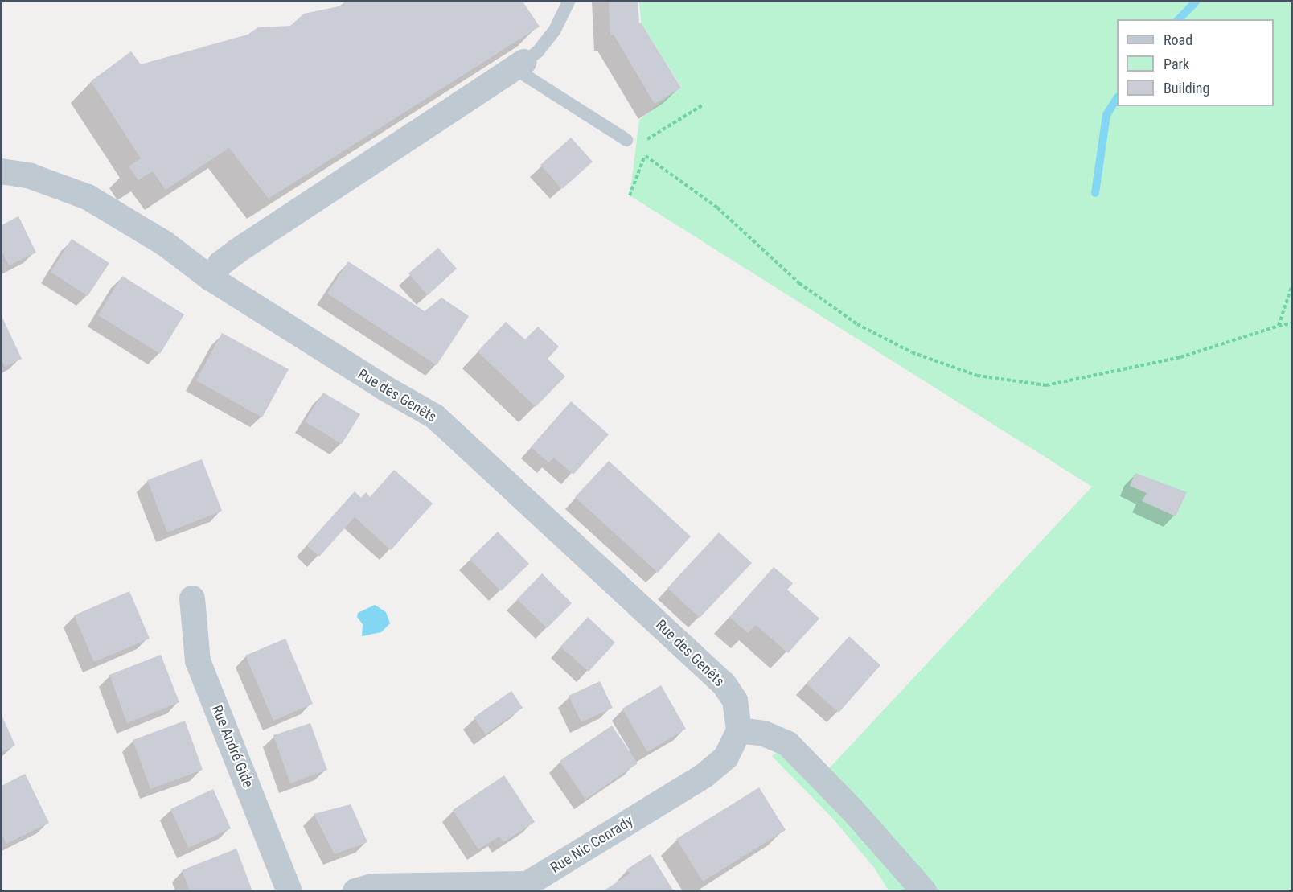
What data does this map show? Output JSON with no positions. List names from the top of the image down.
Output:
{
  "streets": {
    "street": ["Rue des Genêts", "Rue André Gide", "Rue Nic Conrady"]
  },
  "crossings": [
    ["Rue des Genêts", "Rue Nic Conrady"]
  ],
  "legend": ["Road", "Park", "Building"]
}
